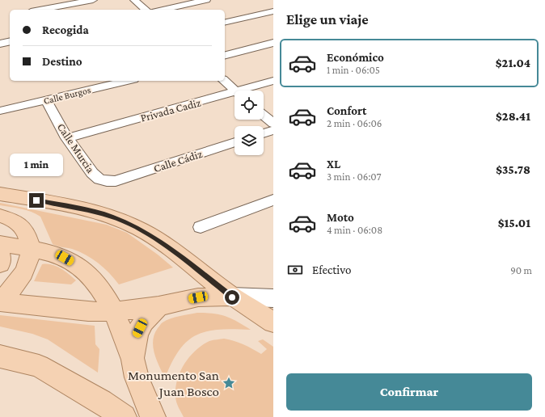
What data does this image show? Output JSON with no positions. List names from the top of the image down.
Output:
{
  "streets": {
    "street": [
      "Calle Burgos",
      "Privada Cadiz",
      "Calle Murcia",
      "Calle Cádiz"
    ]
  },
  "crossings": [
    ["Calle Burgos", "Calle Murcia"],
    ["Privada Cadiz", "Calle Murcia"],
    ["Calle Murcia", "Calle Cádiz"]
  ],
  "places": {
    "place": ["Monumento San Juan Bosco"]
  },
  "page": {
    "heading": "Elige un viaje",
    "banner": ["Recogida", "Destino"],
    "list": [
      {
        "name": "Económico",
        "note": "1 min · 06:05",
        "value": "$21.04"
      },
      {
        "name": "Confort",
        "note": "2 min · 06:06",
        "value": "$28.41"
      },
      {
        "name": "XL",
        "note": "3 min · 06:07",
        "value": "$35.78"
      },
      {
        "name": "Moto",
        "note": "4 min · 06:08",
        "value": "$15.01"
      }
    ],
    "bubble": "1 min",
    "pay": ["Efectivo", "90 m"],
    "buttons": "Confirmar"
  }
}
